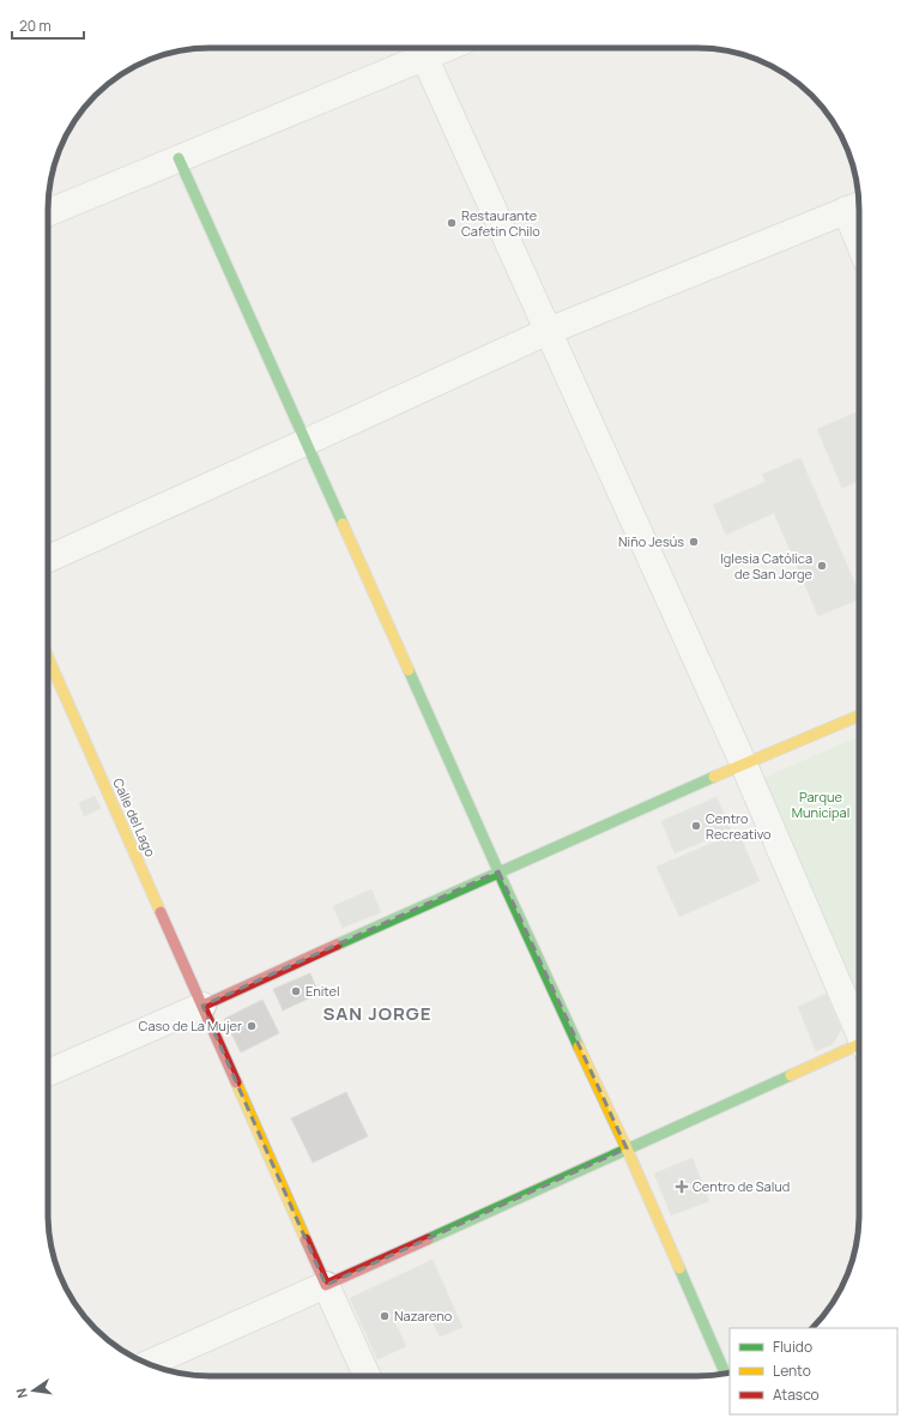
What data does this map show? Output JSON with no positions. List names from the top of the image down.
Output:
{
  "streets": {
    "main road": ["Calle del Lago"]
  },
  "districts": ["SAN JORGE"],
  "parks": ["Parque Municipal"],
  "places": {
    "other": [
      "Restaurante Cafetin Chilo",
      "Niño Jesús",
      "Iglesia Católica de San Jorge",
      "Centro Recreativo",
      "Enitel",
      "Caso de La Mujer",
      "Nazareno"
    ],
    "health": ["Centro de Salud"]
  },
  "legend": ["Fluido", "Lento", "Atasco"],
  "scale_bar": "20 m",
  "north": "left"
}
